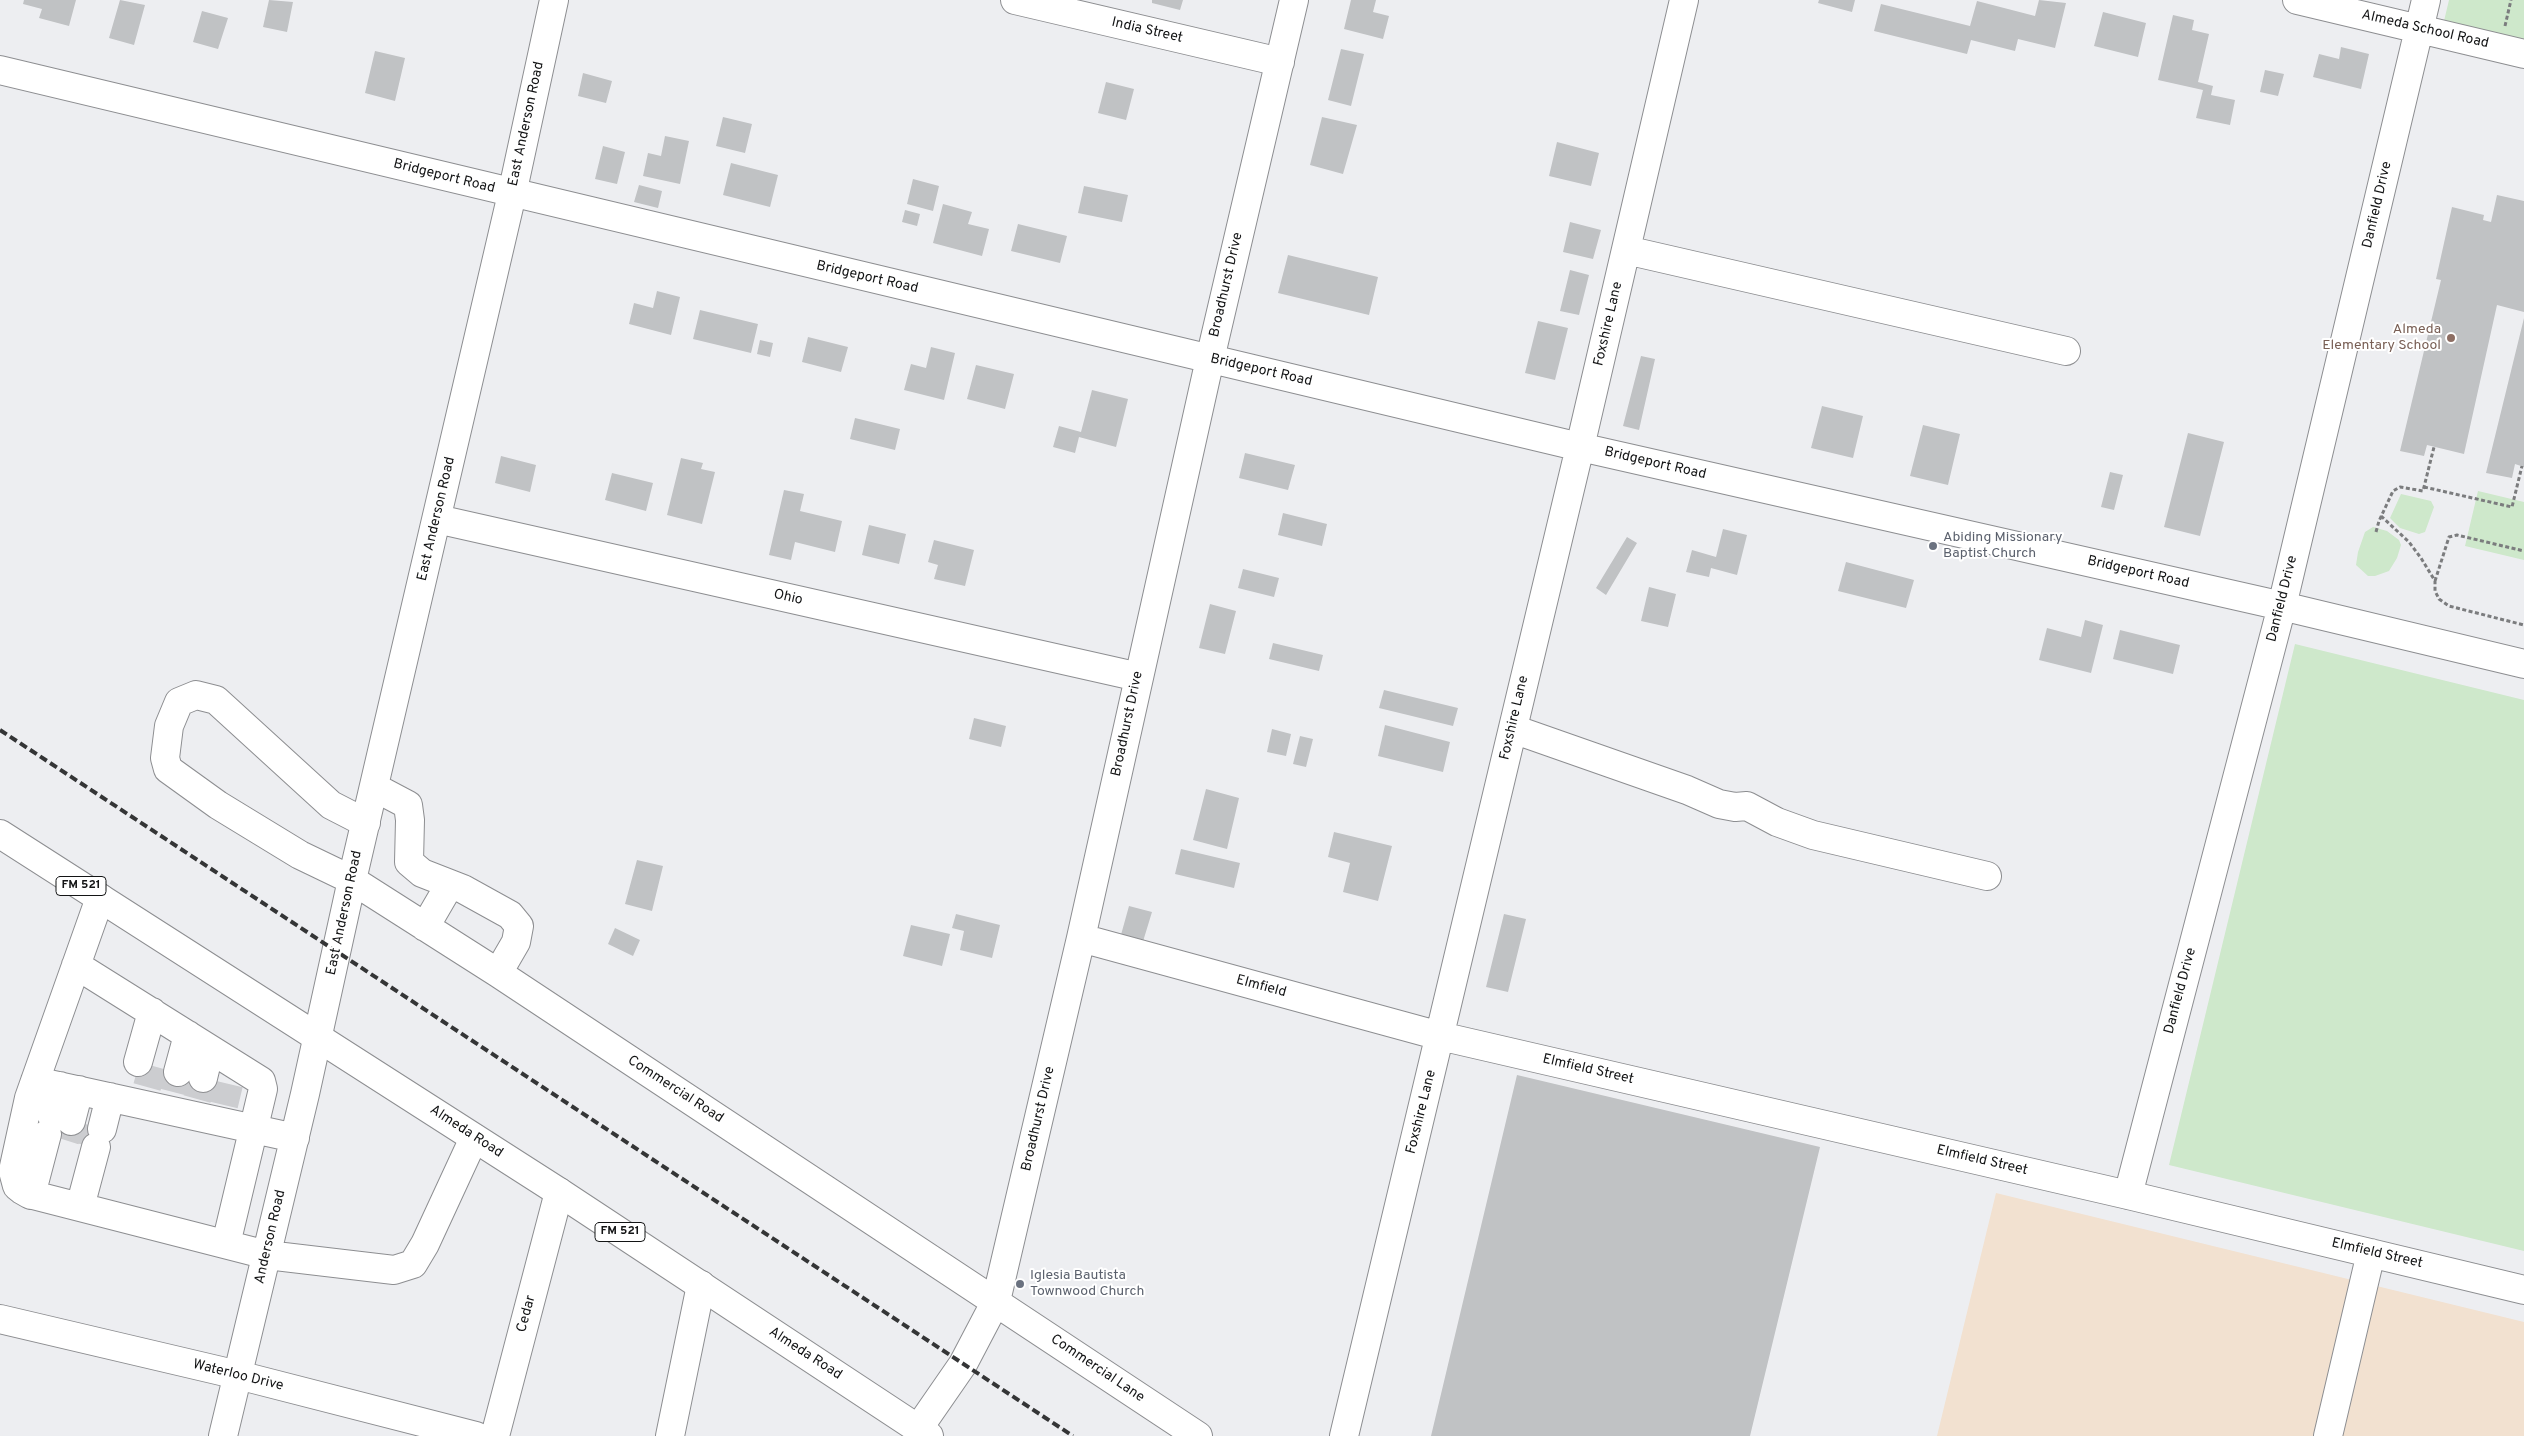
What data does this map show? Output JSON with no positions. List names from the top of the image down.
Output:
{
  "streets": {
    "street": [
      "Almeda School Road",
      "India Street",
      "East Anderson Road",
      "Bridgeport Road",
      "Danfield Drive",
      "Broadhurst Drive",
      "Foxshire Lane",
      "Ohio",
      "FM 521",
      "Elmfield",
      "Elmfield Street",
      "Commercial Road",
      "Almeda Road",
      "Anderson Road",
      "Cedar",
      "Commercial Lane",
      "Waterloo Drive"
    ]
  },
  "crossings": [
    ["Almeda School Road", "Danfield Drive"],
    ["India Street", "Broadhurst Drive"],
    ["East Anderson Road", "Bridgeport Road"],
    ["East Anderson Road", "Ohio"],
    ["East Anderson Road", "Commercial Road"],
    ["East Anderson Road", "Almeda Road"],
    ["East Anderson Road", "Anderson Road"],
    ["Bridgeport Road", "Danfield Drive"],
    ["Bridgeport Road", "Broadhurst Drive"],
    ["Bridgeport Road", "Foxshire Lane"],
    ["Danfield Drive", "Elmfield Street"],
    ["Broadhurst Drive", "Ohio"],
    ["Broadhurst Drive", "Elmfield"],
    ["Broadhurst Drive", "Commercial Road"],
    ["Broadhurst Drive", "Almeda Road"],
    ["Broadhurst Drive", "Commercial Lane"],
    ["Foxshire Lane", "Elmfield"],
    ["Foxshire Lane", "Elmfield Street"],
    ["Elmfield", "Elmfield Street"],
    ["Commercial Road", "Commercial Lane"],
    ["Almeda Road", "Anderson Road"],
    ["Almeda Road", "Cedar"],
    ["Anderson Road", "Waterloo Drive"]
  ],
  "places": ["Almeda Elementary School", "Abiding Missionary Baptist Church", "Iglesia Bautista Townwood Church"]
}
